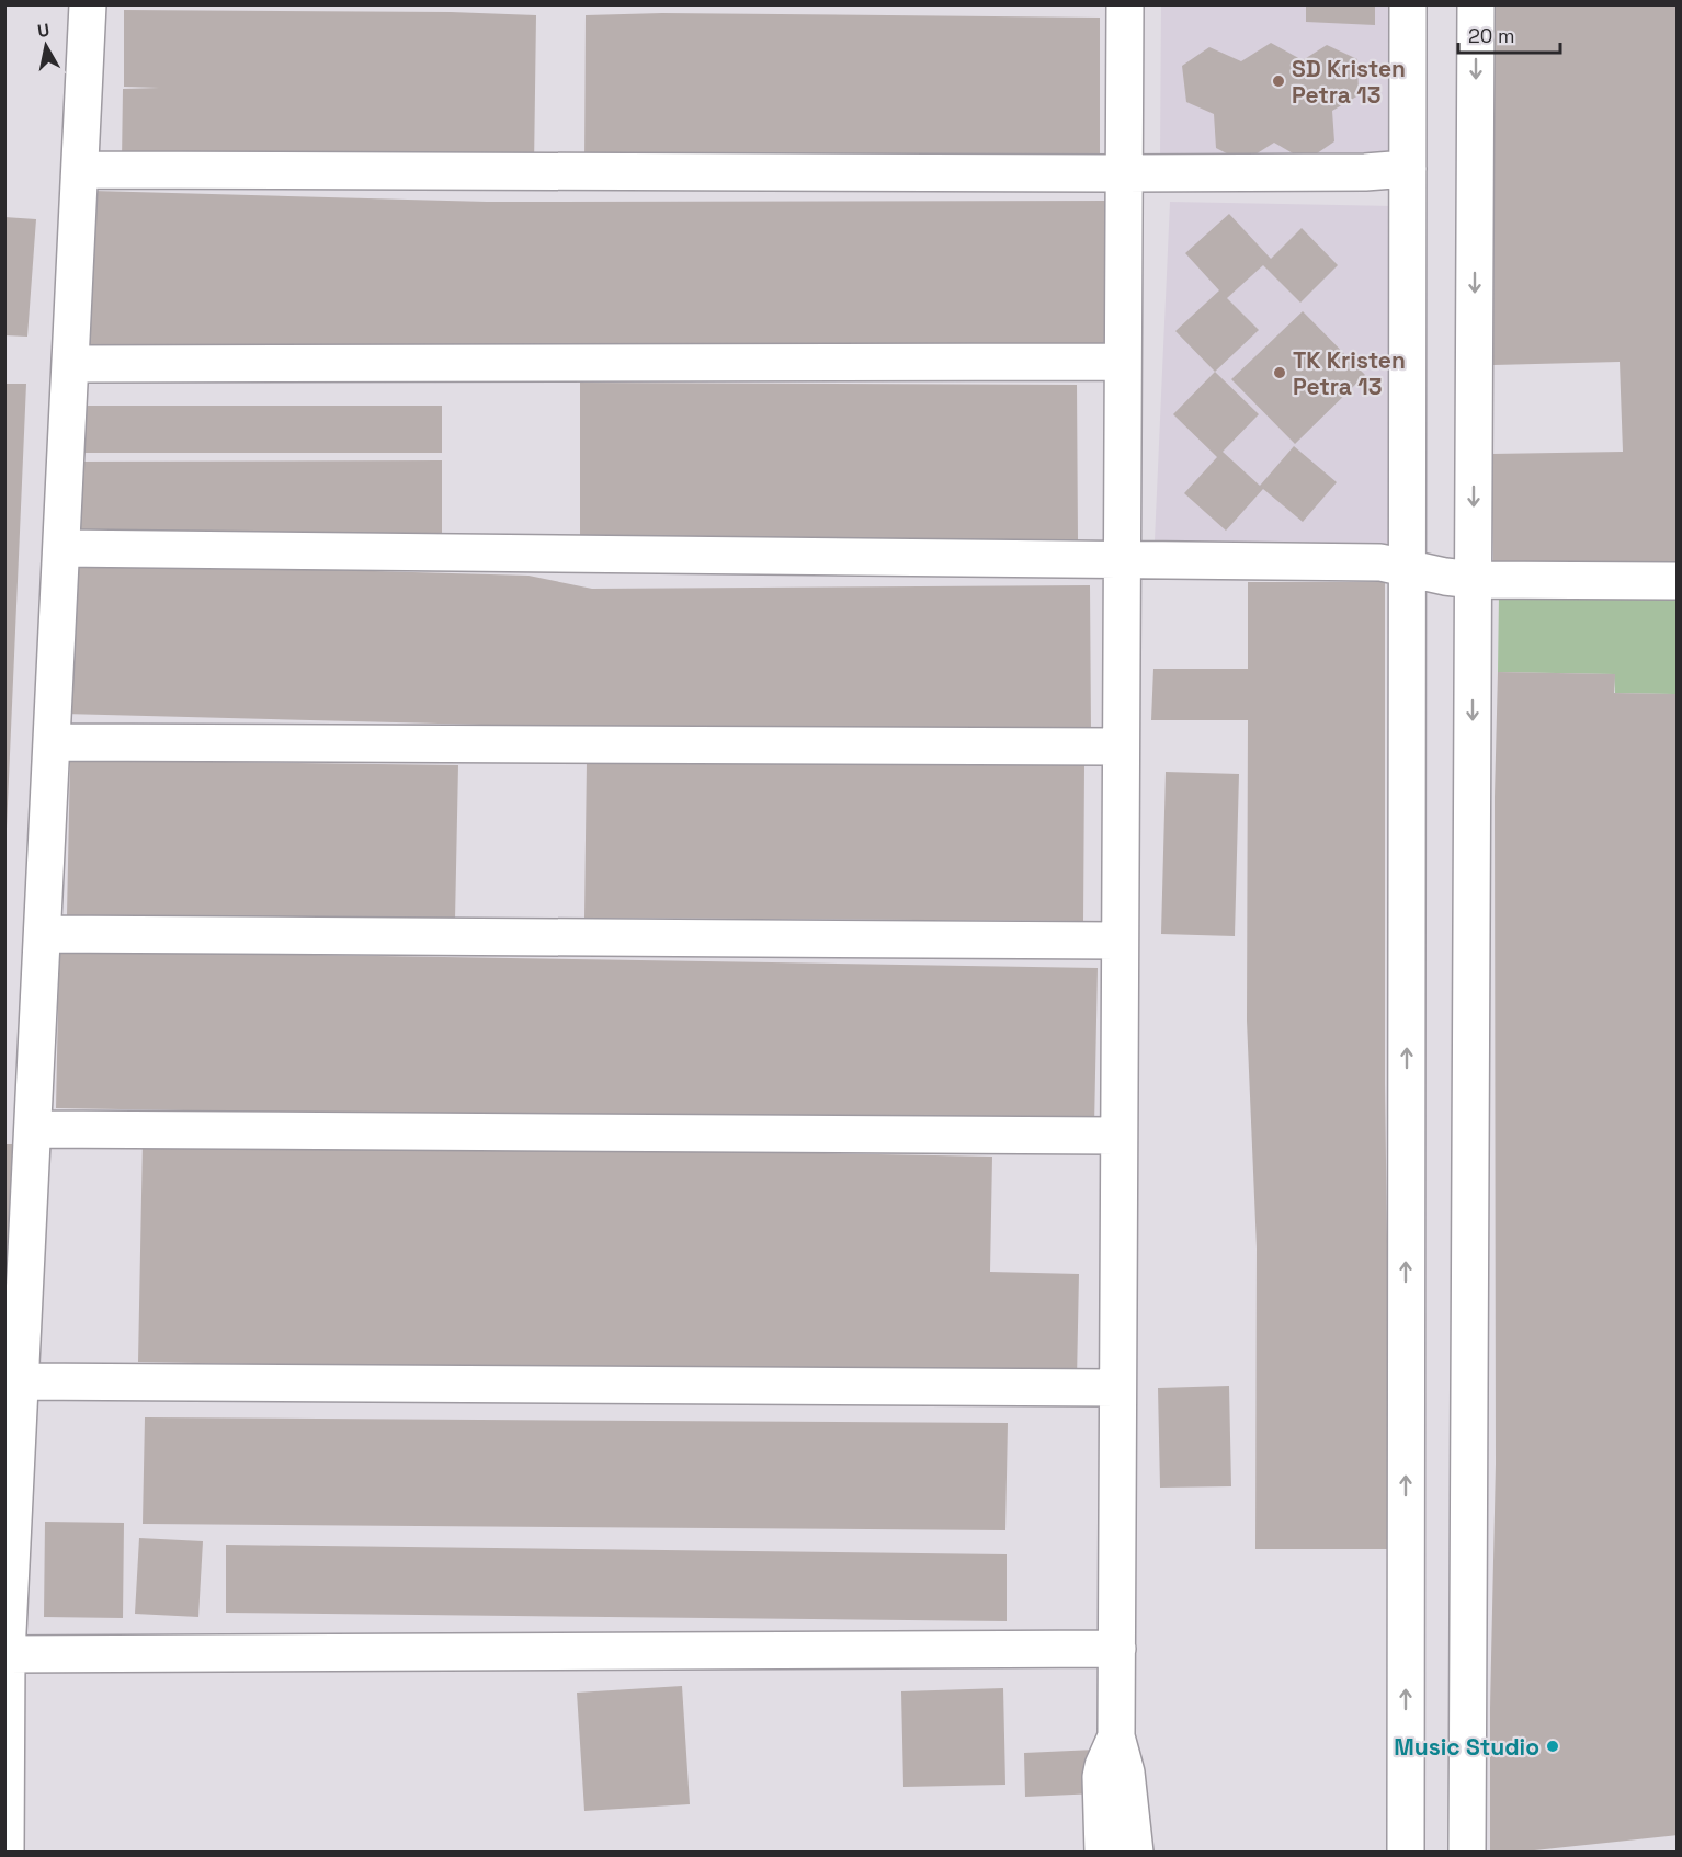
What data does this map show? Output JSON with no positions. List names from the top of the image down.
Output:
{
  "places": ["SD Kristen Petra 13", "TK Kristen Petra 13", "Music Studio"],
  "scale_bar": "20 m",
  "north": "top"
}
